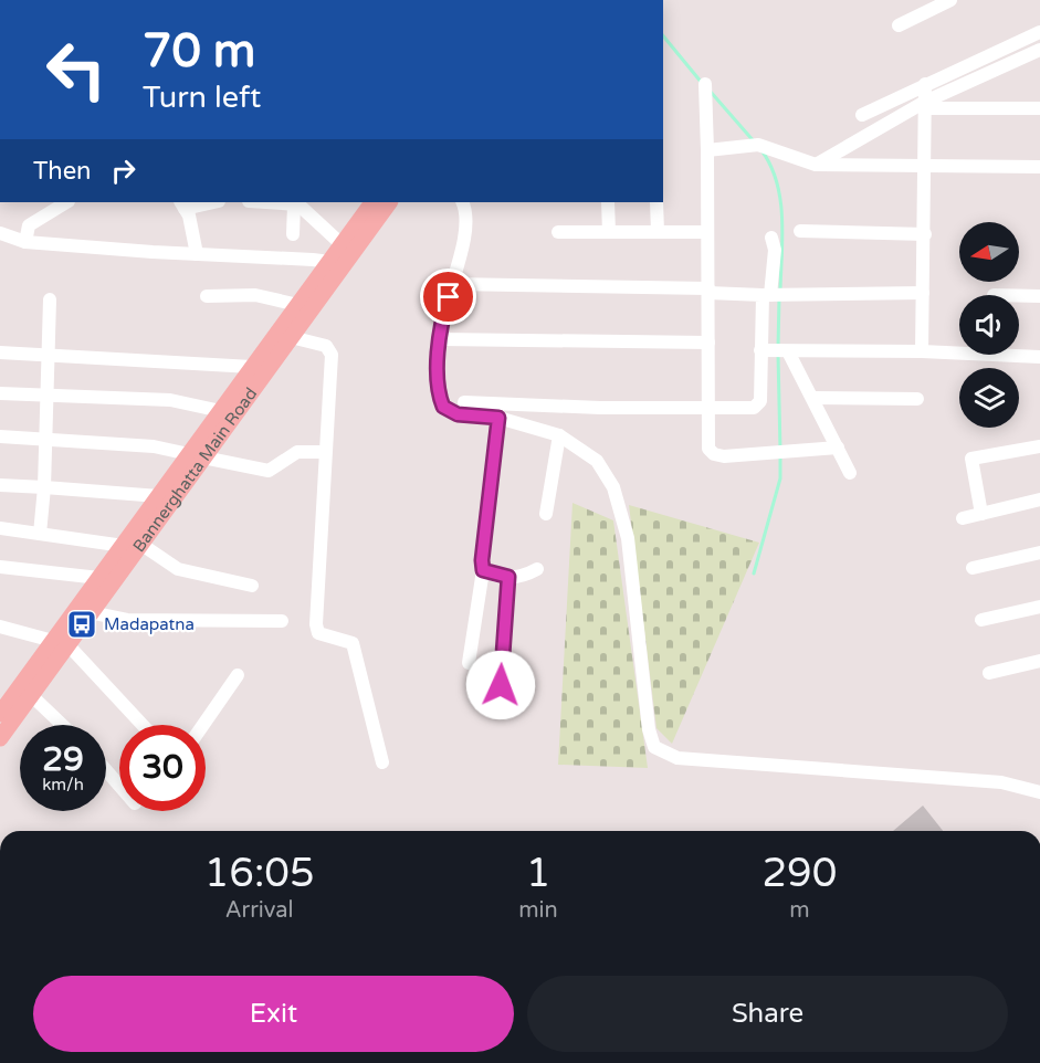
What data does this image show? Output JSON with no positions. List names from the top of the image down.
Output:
{
  "streets": {
    "main road": ["Bannerghatta Main Road"]
  },
  "places": {
    "bus stop": ["Madapatna"]
  },
  "north": "left",
  "page": {
    "turn": ["70 m", "Turn left"],
    "then": "Then",
    "speed": "29 km/h",
    "limit": "30",
    "eta": [
      "16:05",
      "Arrival",
      "1",
      "min",
      "290",
      "m"
    ],
    "buttons": ["Exit", "Share"]
  }
}
